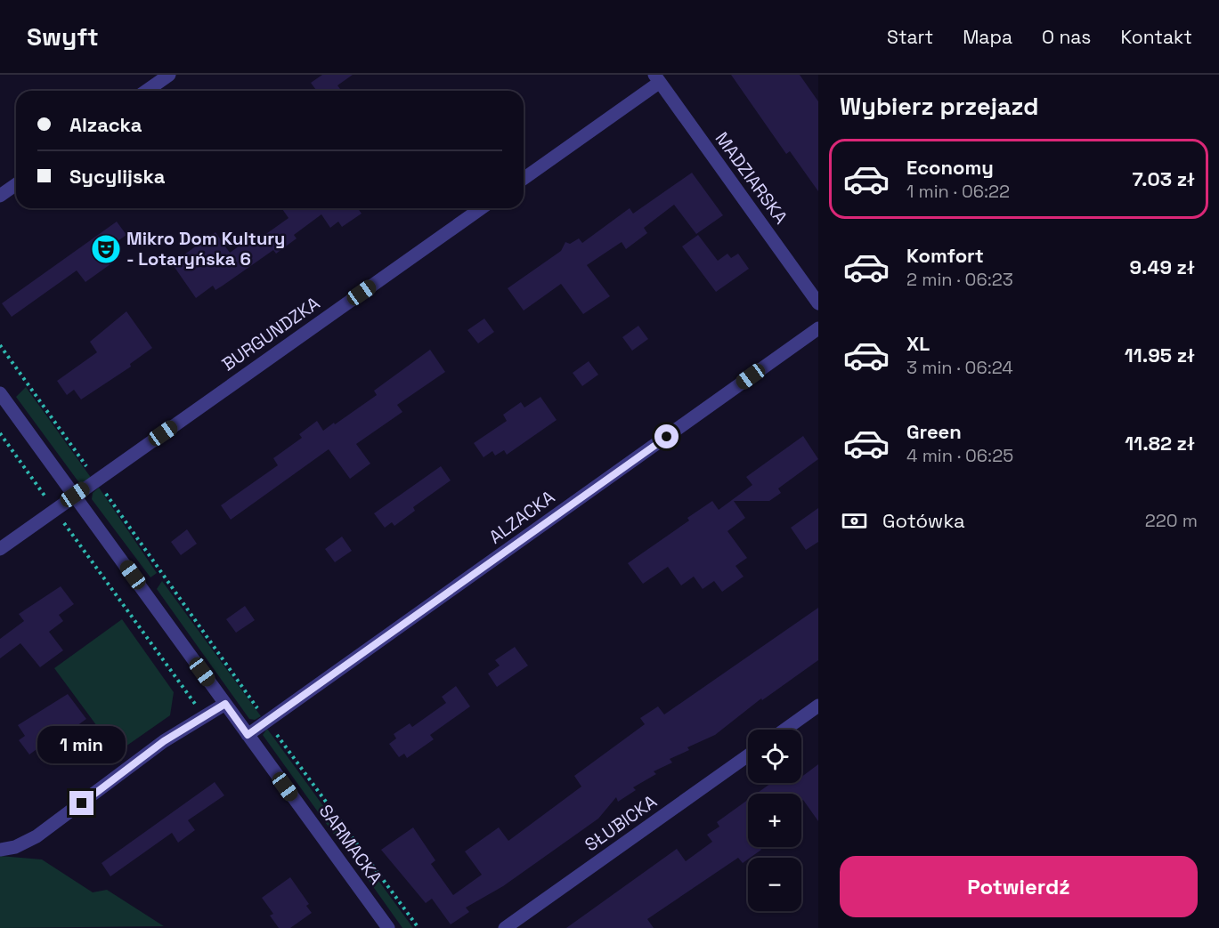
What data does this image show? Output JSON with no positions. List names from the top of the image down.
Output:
{
  "streets": {
    "street": [
      "MADZIARSKA",
      "BURGUNDZKA",
      "ALZACKA",
      "SŁUBICKA",
      "SARMACKA"
    ]
  },
  "crossings": [
    ["BURGUNDZKA", "SARMACKA"],
    ["ALZACKA", "SARMACKA"]
  ],
  "places": {
    "theatre": ["Mikro Dom Kultury - Lotaryńska 6"]
  },
  "page": {
    "header": "Swyft",
    "nav": [
      "Start",
      "Mapa",
      "O nas",
      "Kontakt"
    ],
    "heading": "Wybierz przejazd",
    "banner": ["Alzacka", "Sycylijska"],
    "list": [
      {
        "name": "Economy",
        "note": "1 min · 06:22",
        "value": "7.03 zł"
      },
      {
        "name": "Komfort",
        "note": "2 min · 06:23",
        "value": "9.49 zł"
      },
      {
        "name": "XL",
        "note": "3 min · 06:24",
        "value": "11.95 zł"
      },
      {
        "name": "Green",
        "note": "4 min · 06:25",
        "value": "11.82 zł"
      }
    ],
    "pay": ["Gotówka", "220 m"],
    "bubble": "1 min",
    "map_buttons": ["+", "−"],
    "buttons": "Potwierdź"
  }
}
